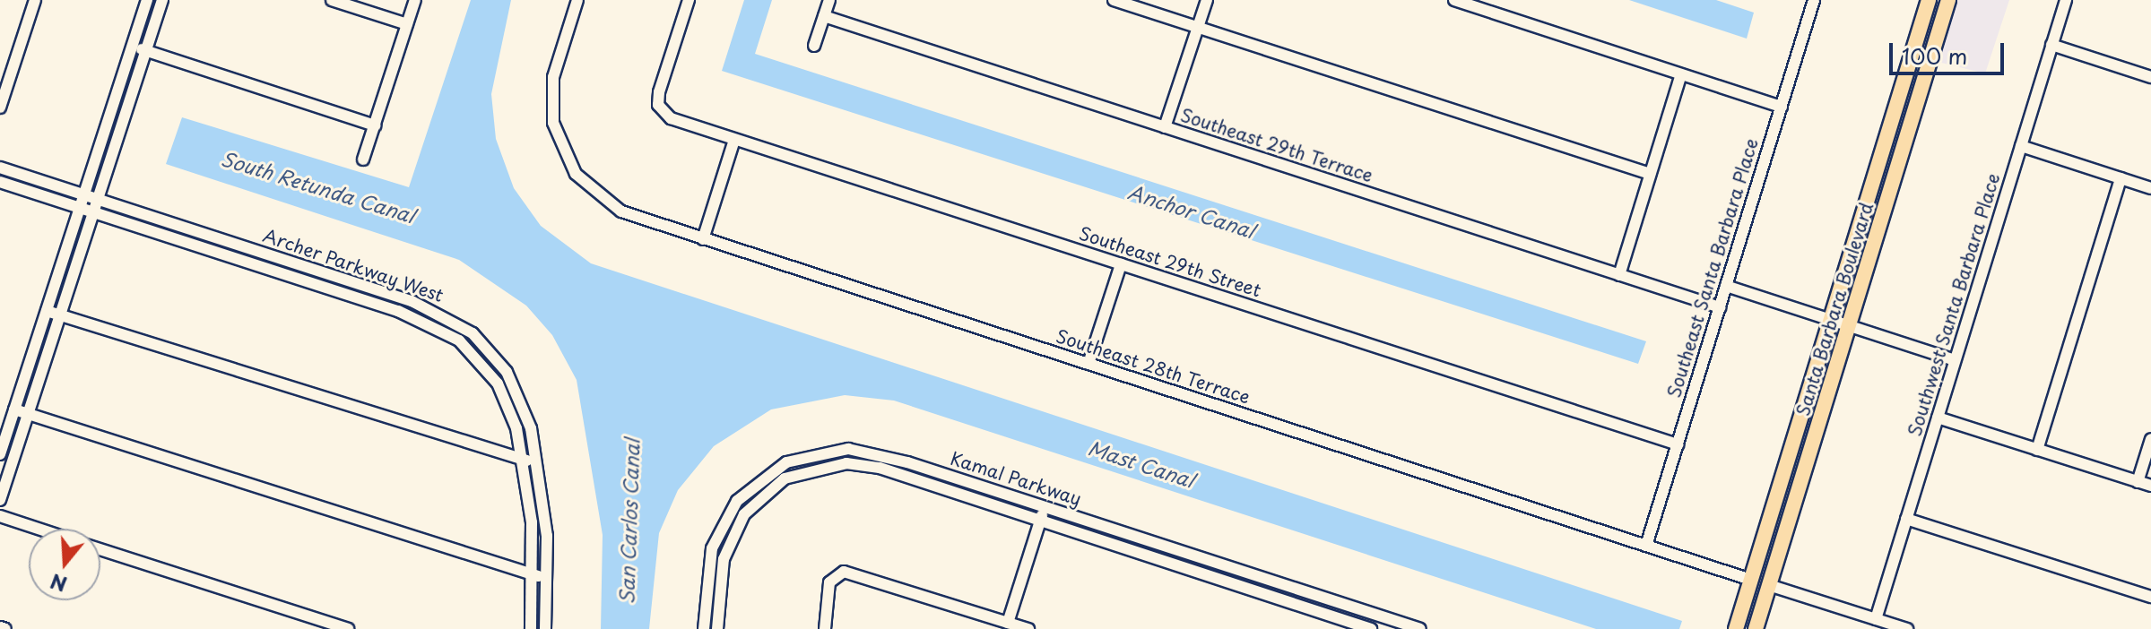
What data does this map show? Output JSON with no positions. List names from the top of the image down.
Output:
{
  "streets": {
    "main road": ["Santa Barbara Boulevard"],
    "street": [
      "Southeast 29th Terrace",
      "Southeast 29th Street",
      "Archer Parkway West",
      "Southeast Santa Barbara Place",
      "Southwest Santa Barbara Place",
      "Southeast 28th Terrace",
      "Kamal Parkway"
    ]
  },
  "crossings": [
    ["Southeast 29th Terrace", "Southeast Santa Barbara Place"],
    ["Southeast 29th Street", "Southeast Santa Barbara Place"],
    ["Southeast Santa Barbara Place", "Southeast 28th Terrace"],
    ["Santa Barbara Boulevard", "Southeast 28th Terrace"]
  ],
  "water": [
    "South Retunda Canal",
    "Anchor Canal",
    "Mast Canal",
    "San Carlos Canal"
  ],
  "scale_bar": "100 m",
  "north": "bottom"
}
